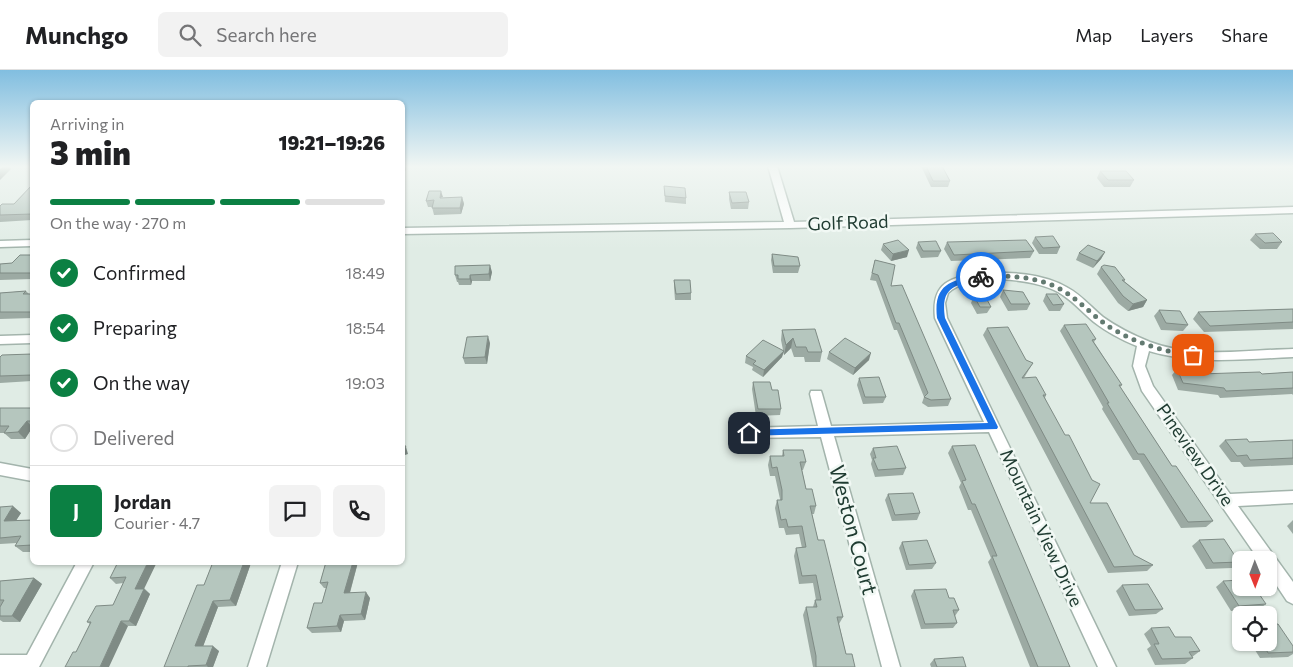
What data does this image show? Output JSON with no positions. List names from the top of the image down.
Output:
{
  "streets": {
    "street": [
      "Golf Road",
      "Pineview Drive",
      "Mountain View Drive",
      "Weston Court"
    ]
  },
  "crossings": [
    ["Pineview Drive", "Mountain View Drive"]
  ],
  "north": "bottom",
  "page": {
    "header": "Munchgo",
    "search": "Search here",
    "nav": ["Map", "Layers", "Share"],
    "heading": ["3 min", "Arriving in", "19:21–19:26"],
    "panel": ["Jordan", "Courier · 4.7"],
    "bar": "On the way · 270 m",
    "list": [
      ["Confirmed", "18:49"],
      ["Preparing", "18:54"],
      ["On the way", "19:03"],
      "Delivered"
    ],
    "round": "J"
  }
}
